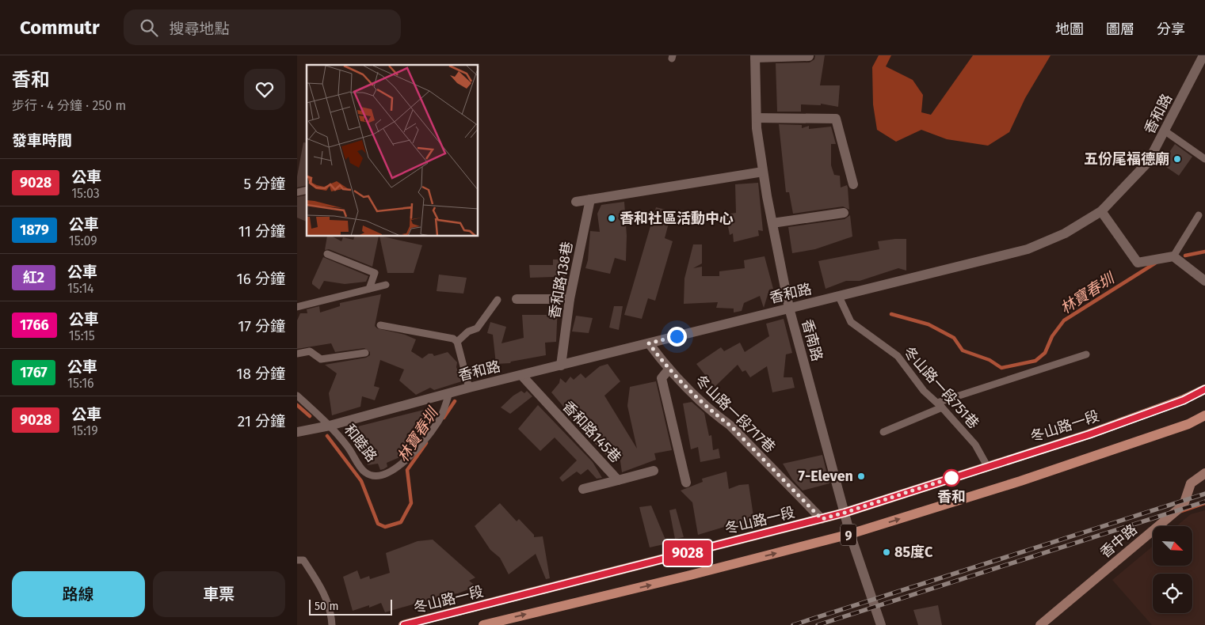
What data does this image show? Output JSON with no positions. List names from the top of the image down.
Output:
{
  "streets": {
    "main road": ["冬山路一段", "9"],
    "street": [
      "香和路",
      "香和路138巷",
      "香南路",
      "冬山路一段717巷",
      "香和路145巷",
      "香中路"
    ],
    "lane": ["冬山路一段751巷", "和睦路"]
  },
  "crossings": [
    ["香和路", "香和路138巷"],
    ["香和路", "香南路"],
    ["香和路", "冬山路一段751巷"],
    ["香和路", "冬山路一段717巷"],
    ["香和路", "香和路145巷"],
    ["香和路", "和睦路"],
    ["香南路", "冬山路一段"],
    ["香南路", "9"],
    ["冬山路一段751巷", "冬山路一段"],
    ["冬山路一段717巷", "冬山路一段"]
  ],
  "water": ["林寶春圳"],
  "places": [
    "五份尾福德廟",
    "香和社區活動中心",
    "7-Eleven",
    "香和",
    "85度C"
  ],
  "lines": ["bus line 9028"],
  "scale_bar": "50 m",
  "north": "bottom right",
  "page": {
    "header": "Commutr",
    "search": "搜尋地點",
    "nav": ["地圖", "圖層", "分享"],
    "heading": [
      ["香和", "步行 · 4 分鐘 · 250 m"],
      "發車時間"
    ],
    "on_map": "9028",
    "list": [
      {
        "mark": "9028",
        "name": "公車",
        "note": "15:03",
        "value": "5 分鐘"
      },
      {
        "mark": "1879",
        "name": "公車",
        "note": "15:09",
        "value": "11 分鐘"
      },
      {
        "mark": "紅2",
        "name": "公車",
        "note": "15:14",
        "value": "16 分鐘"
      },
      {
        "mark": "1766",
        "name": "公車",
        "note": "15:15",
        "value": "17 分鐘"
      },
      {
        "mark": "1767",
        "name": "公車",
        "note": "15:16",
        "value": "18 分鐘"
      },
      {
        "mark": "9028",
        "name": "公車",
        "note": "15:19",
        "value": "21 分鐘"
      }
    ],
    "buttons": ["路線", "車票"],
    "scale": "50 m"
  }
}
